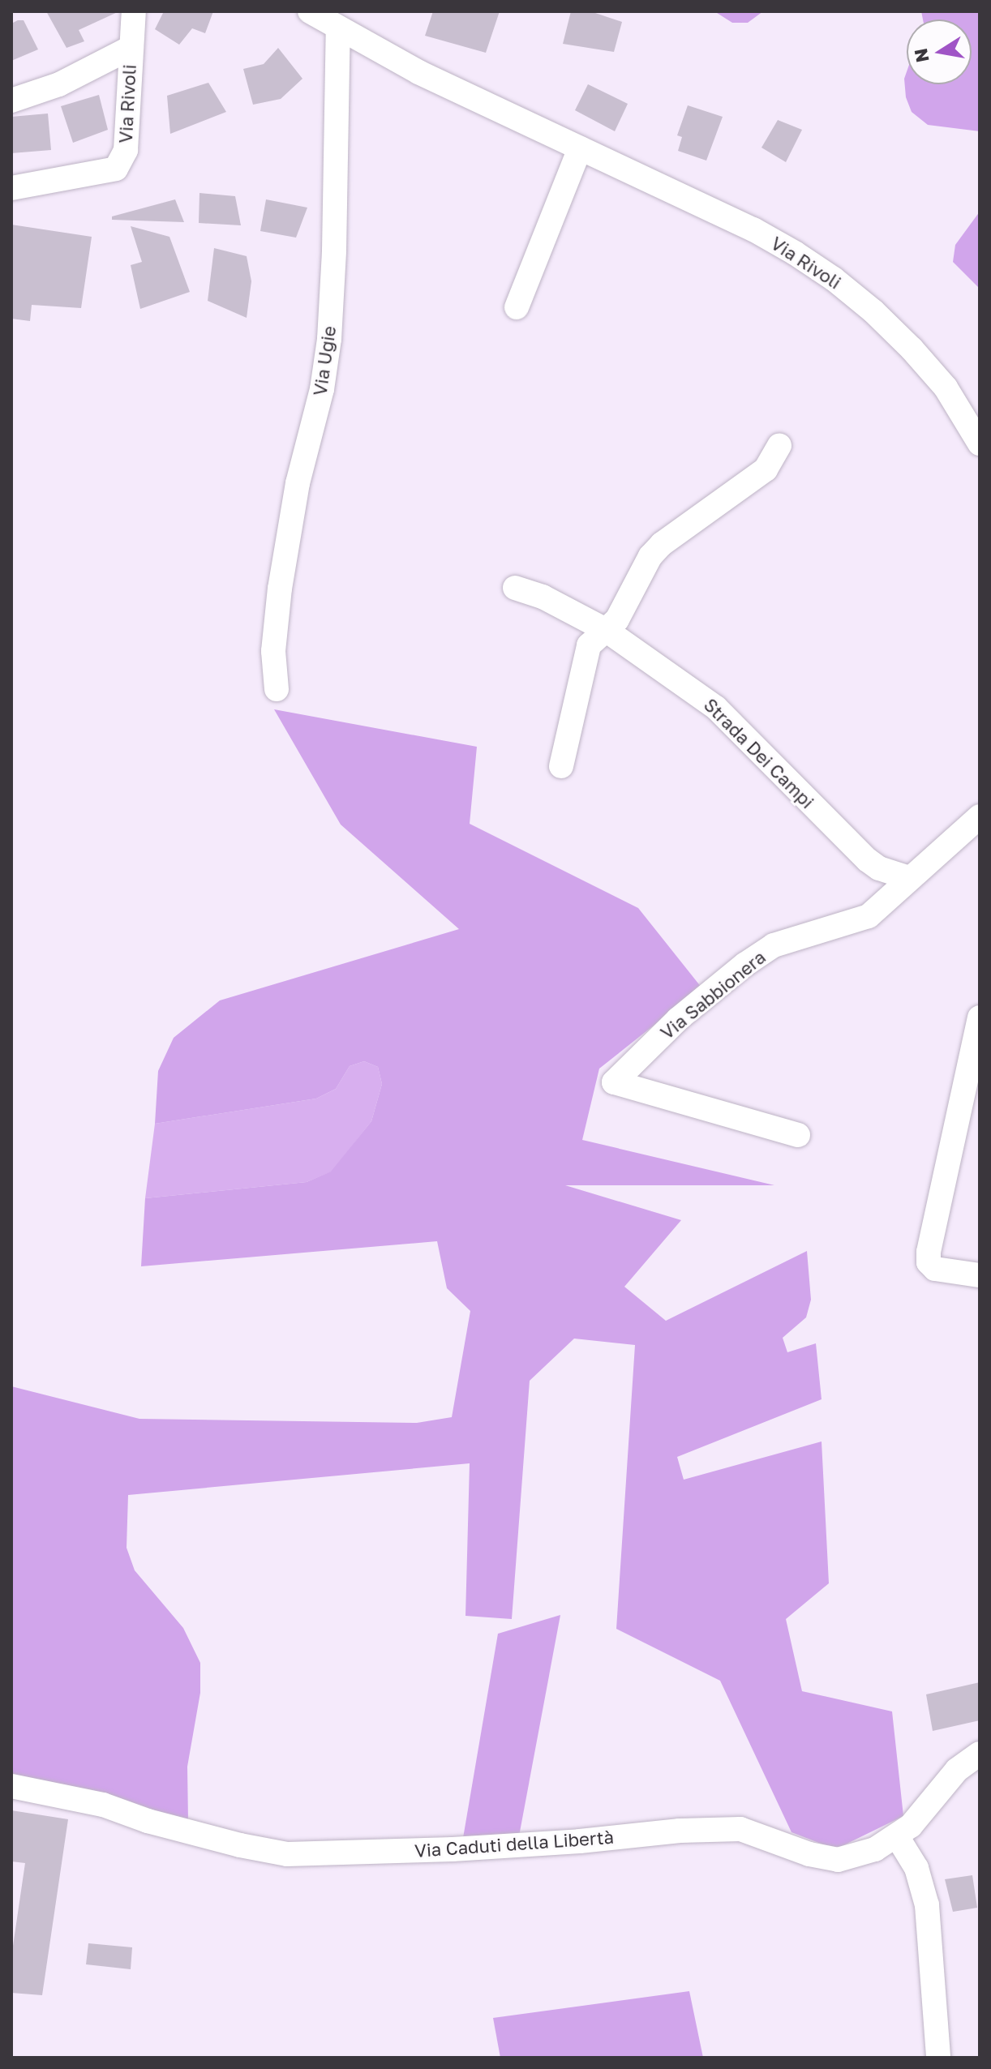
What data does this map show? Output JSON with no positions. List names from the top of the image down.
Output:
{
  "streets": {
    "street": [
      "Via Rivoli",
      "Via Ugie",
      "Strada Dei Campi",
      "Via Sabbionera",
      "Via Caduti della Libertà"
    ]
  },
  "crossings": [
    ["Via Rivoli", "Via Ugie"],
    ["Strada Dei Campi", "Via Sabbionera"]
  ],
  "north": "left"
}
